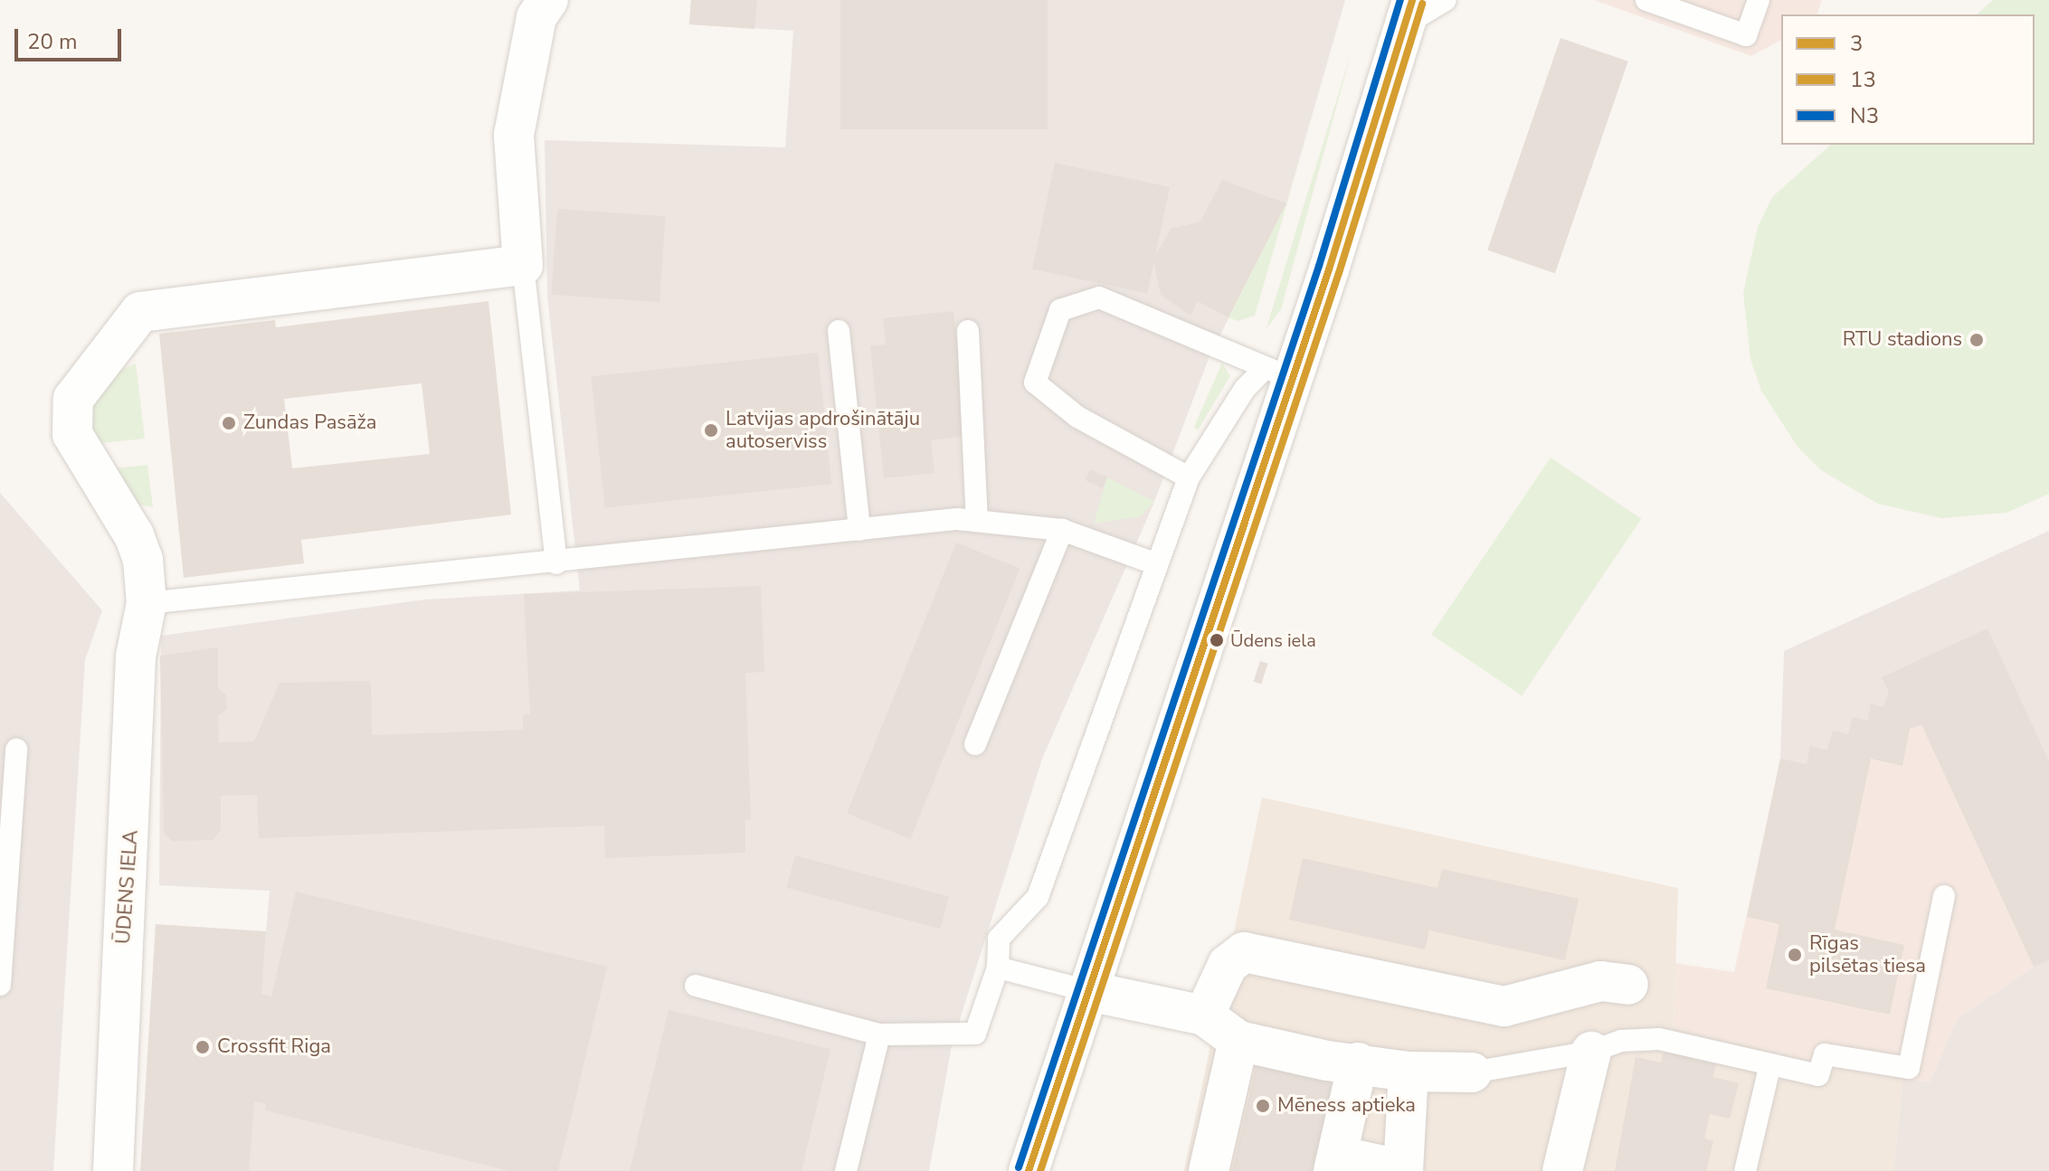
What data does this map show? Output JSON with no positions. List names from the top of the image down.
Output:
{
  "streets": {
    "street": ["ŪDENS IELA"]
  },
  "places": [
    "RTU stadions",
    "Zundas Pasāža",
    "Latvijas apdrošinātāju autoserviss",
    "Ūdens iela",
    "Rīgas pilsētas tiesa",
    "Crossfit Riga",
    "Mēness aptieka"
  ],
  "lines": ["transit line 3", "transit line N3", "transit line 13"],
  "legend": ["3", "13", "N3"],
  "scale_bar": "20 m"
}
